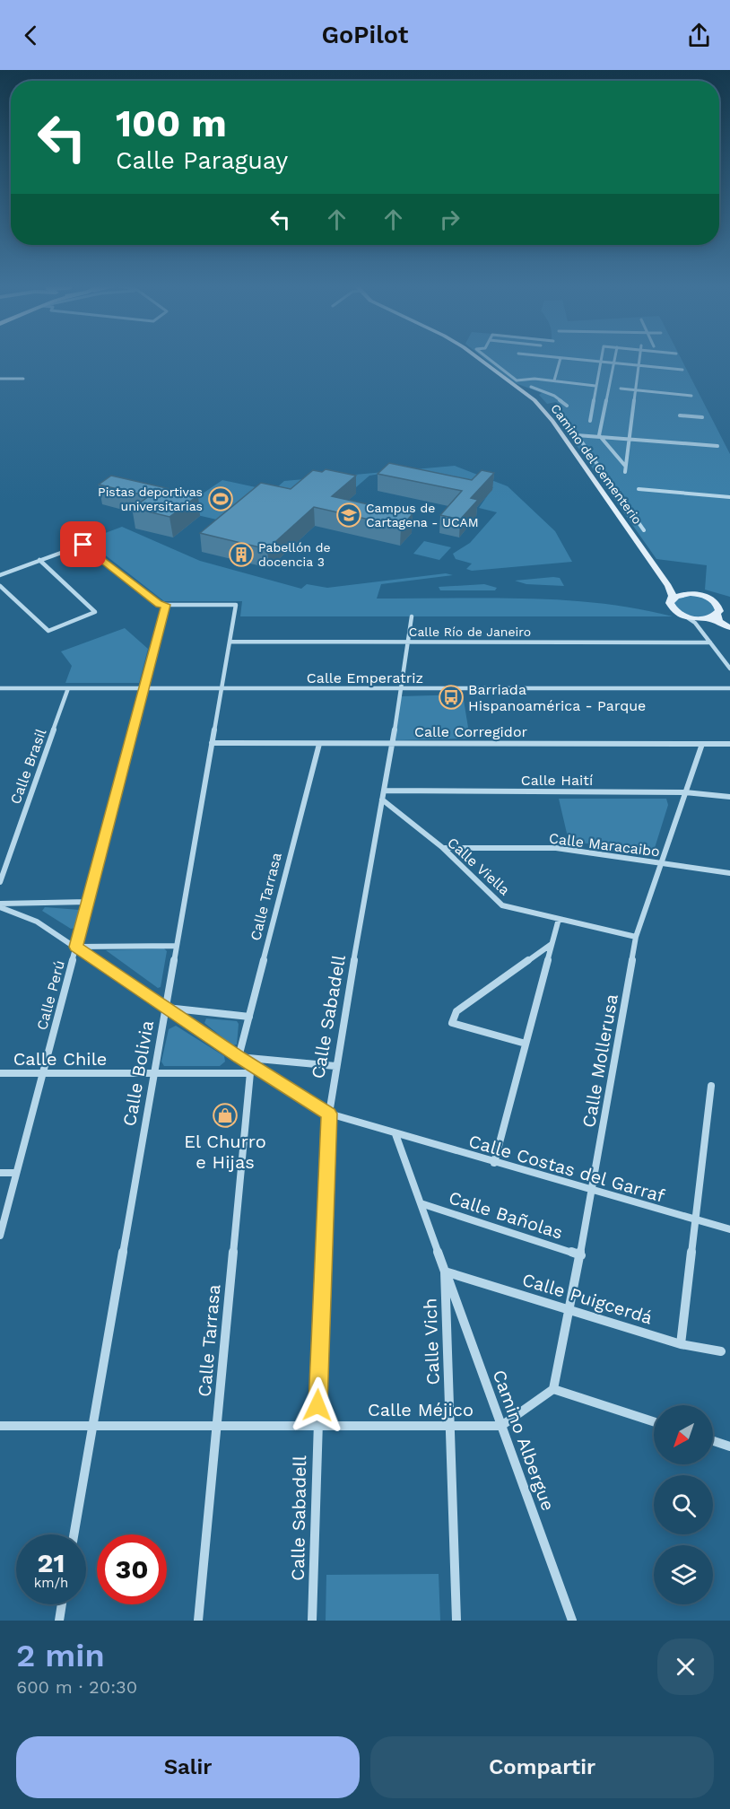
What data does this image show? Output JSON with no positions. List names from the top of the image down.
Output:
{
  "streets": {
    "main road": ["Camino del Cementerio"],
    "street": [
      "Calle Río de Janeiro",
      "Calle Emperatriz",
      "Calle Corregidor",
      "Calle Brasil",
      "Calle Haití",
      "Calle Maracaibo",
      "Calle Viella",
      "Calle Tarrasa",
      "Calle Perú",
      "Calle Sabadell",
      "Calle Chile",
      "Calle Mollerusa",
      "Calle Bolivia",
      "Calle Costas del Garraf",
      "Calle Bañolas",
      "Calle Puigcerdá",
      "Calle Vich",
      "Calle Méjico",
      "Camino Albergue"
    ]
  },
  "crossings": [
    ["Calle Río de Janeiro", "Calle Sabadell"],
    ["Calle Río de Janeiro", "Calle Bolivia"],
    ["Calle Emperatriz", "Calle Brasil"],
    ["Calle Emperatriz", "Calle Perú"],
    ["Calle Emperatriz", "Calle Sabadell"],
    ["Calle Emperatriz", "Calle Bolivia"],
    ["Calle Corregidor", "Calle Tarrasa"],
    ["Calle Corregidor", "Calle Sabadell"],
    ["Calle Corregidor", "Calle Mollerusa"],
    ["Calle Corregidor", "Calle Bolivia"],
    ["Calle Haití", "Calle Sabadell"],
    ["Calle Haití", "Calle Mollerusa"],
    ["Calle Maracaibo", "Calle Viella"],
    ["Calle Maracaibo", "Calle Mollerusa"],
    ["Calle Viella", "Calle Sabadell"],
    ["Calle Viella", "Calle Mollerusa"],
    ["Calle Tarrasa", "Calle Chile"],
    ["Calle Tarrasa", "Calle Costas del Garraf"],
    ["Calle Tarrasa", "Calle Méjico"],
    ["Calle Perú", "Calle Chile"],
    ["Calle Perú", "Calle Bolivia"],
    ["Calle Perú", "Calle Costas del Garraf"],
    ["Calle Sabadell", "Calle Costas del Garraf"],
    ["Calle Sabadell", "Calle Méjico"],
    ["Calle Chile", "Calle Bolivia"],
    ["Calle Mollerusa", "Calle Costas del Garraf"],
    ["Calle Mollerusa", "Calle Bañolas"],
    ["Calle Mollerusa", "Calle Puigcerdá"],
    ["Calle Bolivia", "Calle Costas del Garraf"],
    ["Calle Bolivia", "Calle Méjico"],
    ["Calle Costas del Garraf", "Calle Vich"],
    ["Calle Bañolas", "Calle Vich"],
    ["Calle Puigcerdá", "Calle Vich"],
    ["Calle Puigcerdá", "Camino Albergue"],
    ["Calle Vich", "Calle Méjico"],
    ["Calle Vich", "Camino Albergue"],
    ["Calle Méjico", "Camino Albergue"]
  ],
  "places": {
    "sports": ["Pistas deportivas universitarias"],
    "school or university": ["Campus de Cartagena - UCAM"],
    "building": ["Pabellón de docencia 3"],
    "bus stop": ["Barriada Hispanoamérica - Parque"],
    "shop": ["El Churro e Hijas"]
  },
  "north": "bottom left",
  "page": {
    "header": "GoPilot",
    "turn": ["100 m", "Calle Paraguay"],
    "speed": "21 km/h",
    "limit": "30",
    "heading": ["2 min", "600 m · 20:30"],
    "buttons": ["Salir", "Compartir"]
  }
}
